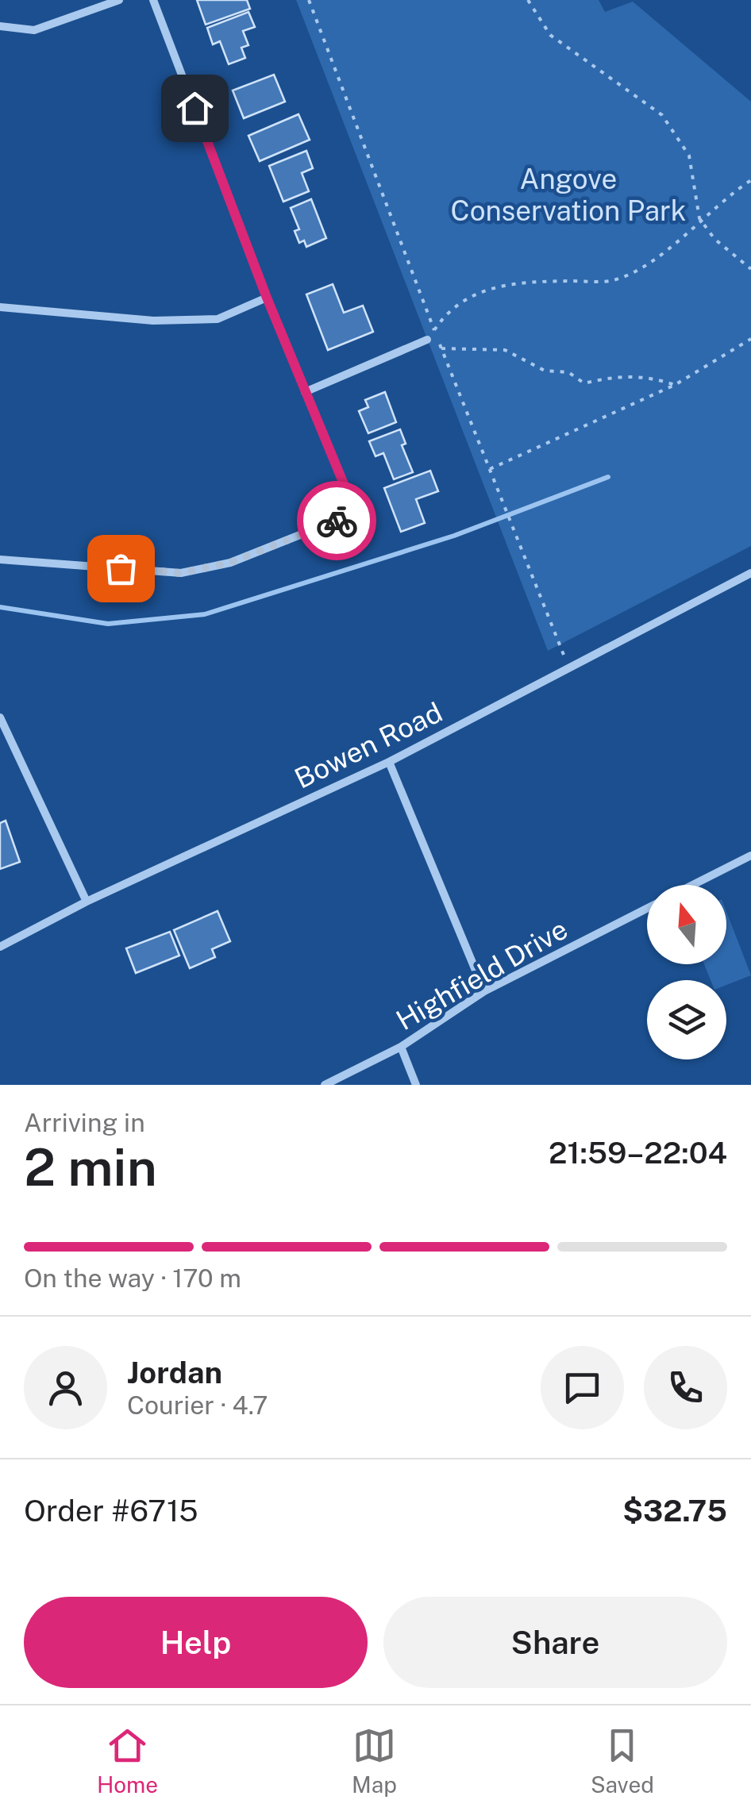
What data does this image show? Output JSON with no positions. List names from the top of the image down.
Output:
{
  "streets": {
    "street": ["Bowen Road", "Highfield Drive"]
  },
  "parks": ["Angove Conservation Park"],
  "north": "top",
  "page": {
    "heading": ["2 min", "Arriving in", "21:59–22:04"],
    "panel": [
      "Jordan",
      "Courier · 4.7",
      "Order #6715",
      "$32.75"
    ],
    "bar": "On the way · 170 m",
    "buttons": ["Help", "Share"],
    "tabs": ["Home", "Map", "Saved"]
  }
}
